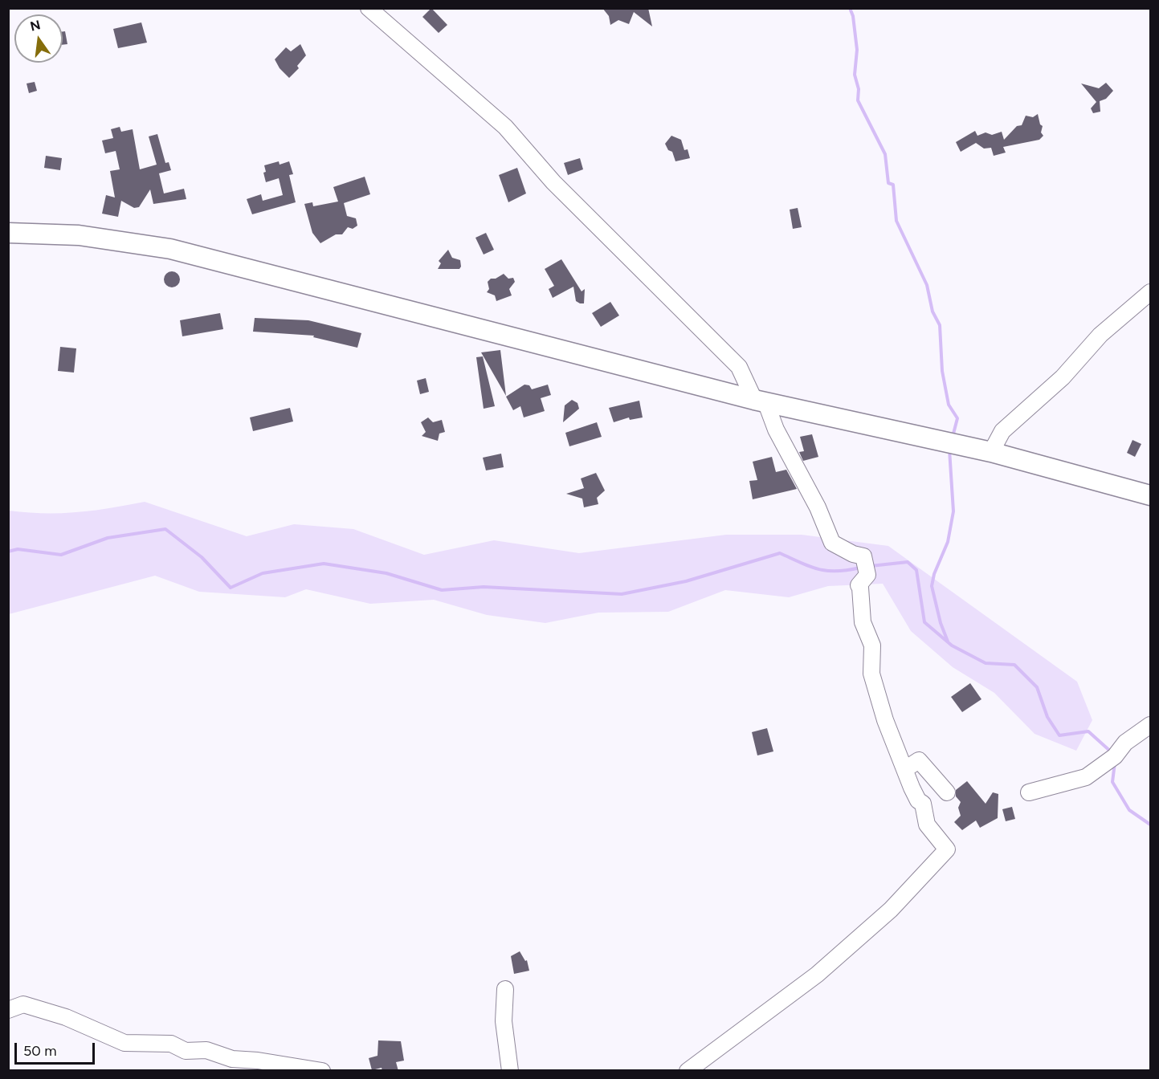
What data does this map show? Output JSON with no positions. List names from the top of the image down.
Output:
{
  "scale_bar": "50 m",
  "north": "top"
}
